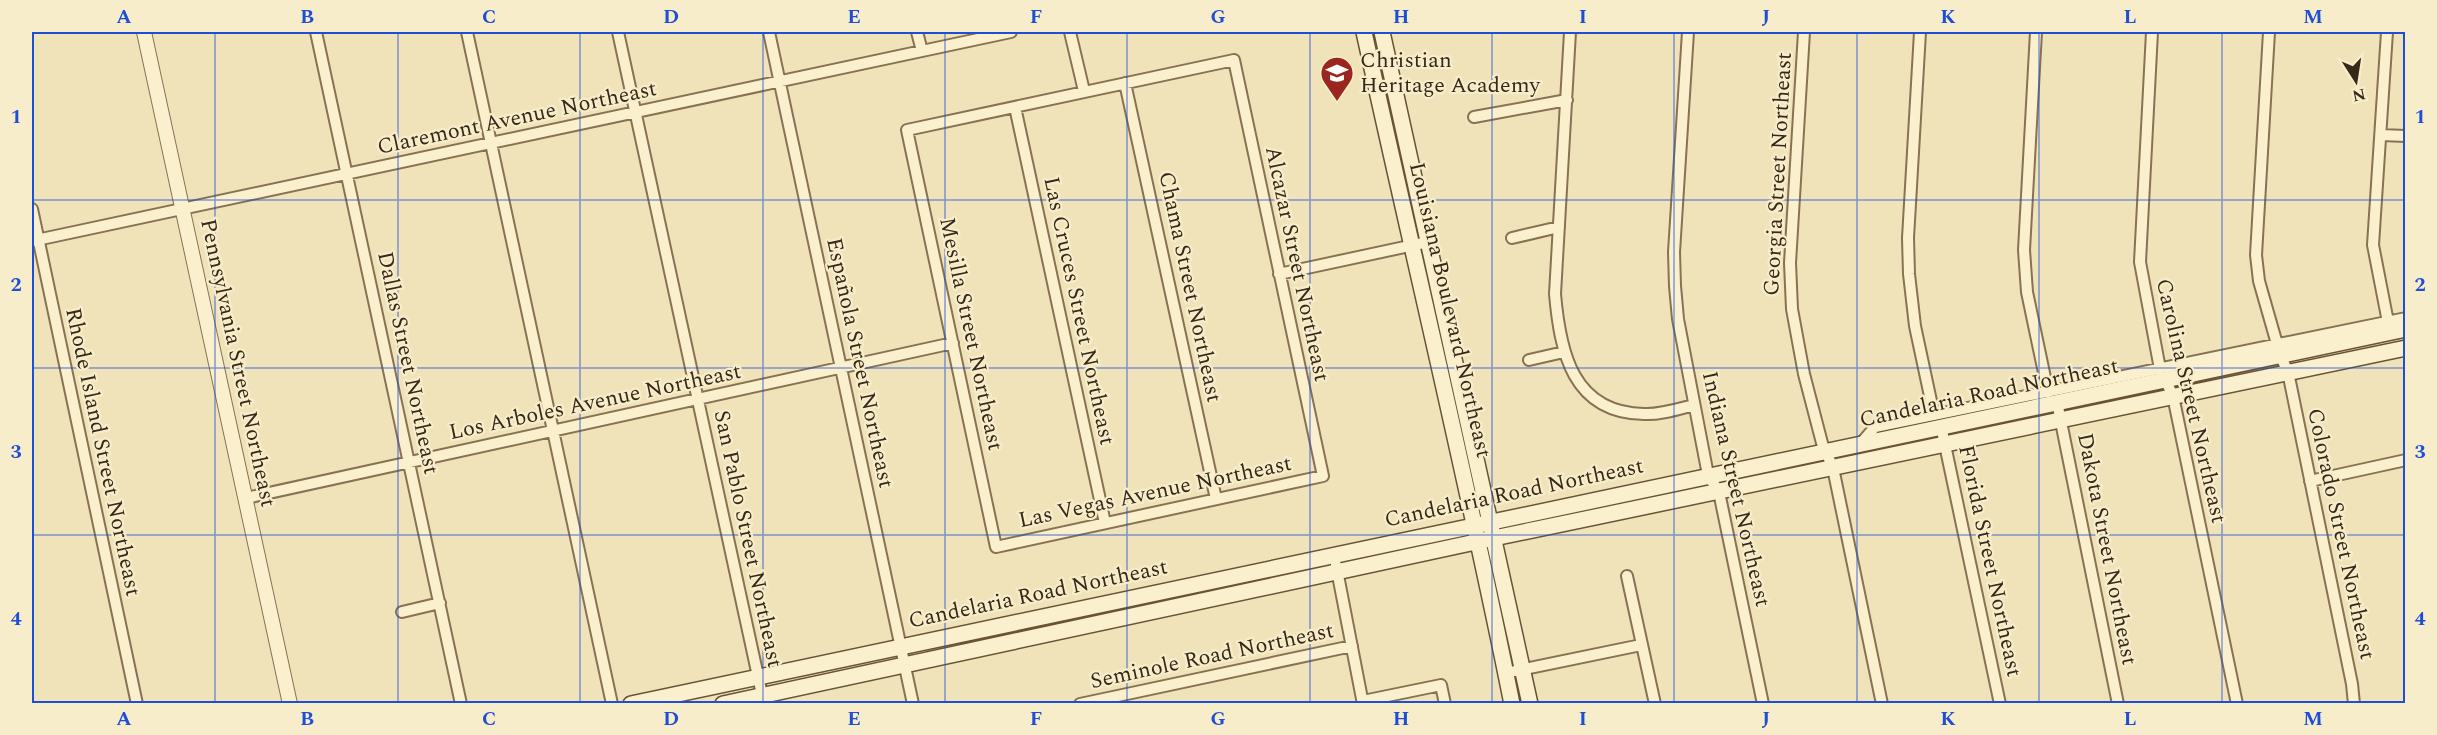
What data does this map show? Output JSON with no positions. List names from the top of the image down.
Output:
{
  "streets": {
    "main road": ["Louisiana Boulevard Northeast", "Candelaria Road Northeast"],
    "street": [
      "Claremont Avenue Northeast",
      "Georgia Street Northeast",
      "Alcazar Street Northeast",
      "Chama Street Northeast",
      "Las Cruces Street Northeast",
      "Mesilla Street Northeast",
      "Pennsylvania Street Northeast",
      "Dallas Street Northeast",
      "Española Street Northeast",
      "Carolina Street Northeast",
      "Los Arboles Avenue Northeast",
      "Rhode Island Street Northeast",
      "Indiana Street Northeast",
      "Las Vegas Avenue Northeast",
      "Colorado Street Northeast",
      "San Pablo Street Northeast",
      "Dakota Street Northeast",
      "Florida Street Northeast",
      "Seminole Road Northeast"
    ]
  },
  "crossings": [
    ["Claremont Avenue Northeast", "Pennsylvania Street Northeast"],
    ["Claremont Avenue Northeast", "Dallas Street Northeast"],
    ["Claremont Avenue Northeast", "Española Street Northeast"],
    ["Claremont Avenue Northeast", "Rhode Island Street Northeast"],
    ["Claremont Avenue Northeast", "San Pablo Street Northeast"],
    ["Georgia Street Northeast", "Candelaria Road Northeast"],
    ["Alcazar Street Northeast", "Chama Street Northeast"],
    ["Alcazar Street Northeast", "Las Vegas Avenue Northeast"],
    ["Chama Street Northeast", "Las Vegas Avenue Northeast"],
    ["Louisiana Boulevard Northeast", "Candelaria Road Northeast"],
    ["Las Cruces Street Northeast", "Mesilla Street Northeast"],
    ["Las Cruces Street Northeast", "Las Vegas Avenue Northeast"],
    ["Mesilla Street Northeast", "Los Arboles Avenue Northeast"],
    ["Mesilla Street Northeast", "Las Vegas Avenue Northeast"],
    ["Pennsylvania Street Northeast", "Los Arboles Avenue Northeast"],
    ["Dallas Street Northeast", "Los Arboles Avenue Northeast"],
    ["Española Street Northeast", "Candelaria Road Northeast"],
    ["Española Street Northeast", "Los Arboles Avenue Northeast"],
    ["Candelaria Road Northeast", "Carolina Street Northeast"],
    ["Candelaria Road Northeast", "Indiana Street Northeast"],
    ["Candelaria Road Northeast", "Colorado Street Northeast"],
    ["Candelaria Road Northeast", "San Pablo Street Northeast"],
    ["Candelaria Road Northeast", "Dakota Street Northeast"],
    ["Candelaria Road Northeast", "Florida Street Northeast"],
    ["Los Arboles Avenue Northeast", "San Pablo Street Northeast"]
  ],
  "places": {
    "school or university": ["Christian Heritage Academy"]
  },
  "north": "bottom",
  "grid": {
    "columns": [
      "A",
      "B",
      "C",
      "D",
      "E",
      "F",
      "G",
      "H",
      "I",
      "J",
      "K",
      "L",
      "M"
    ],
    "rows": [
      "1",
      "2",
      "3",
      "4"
    ]
  }
}
